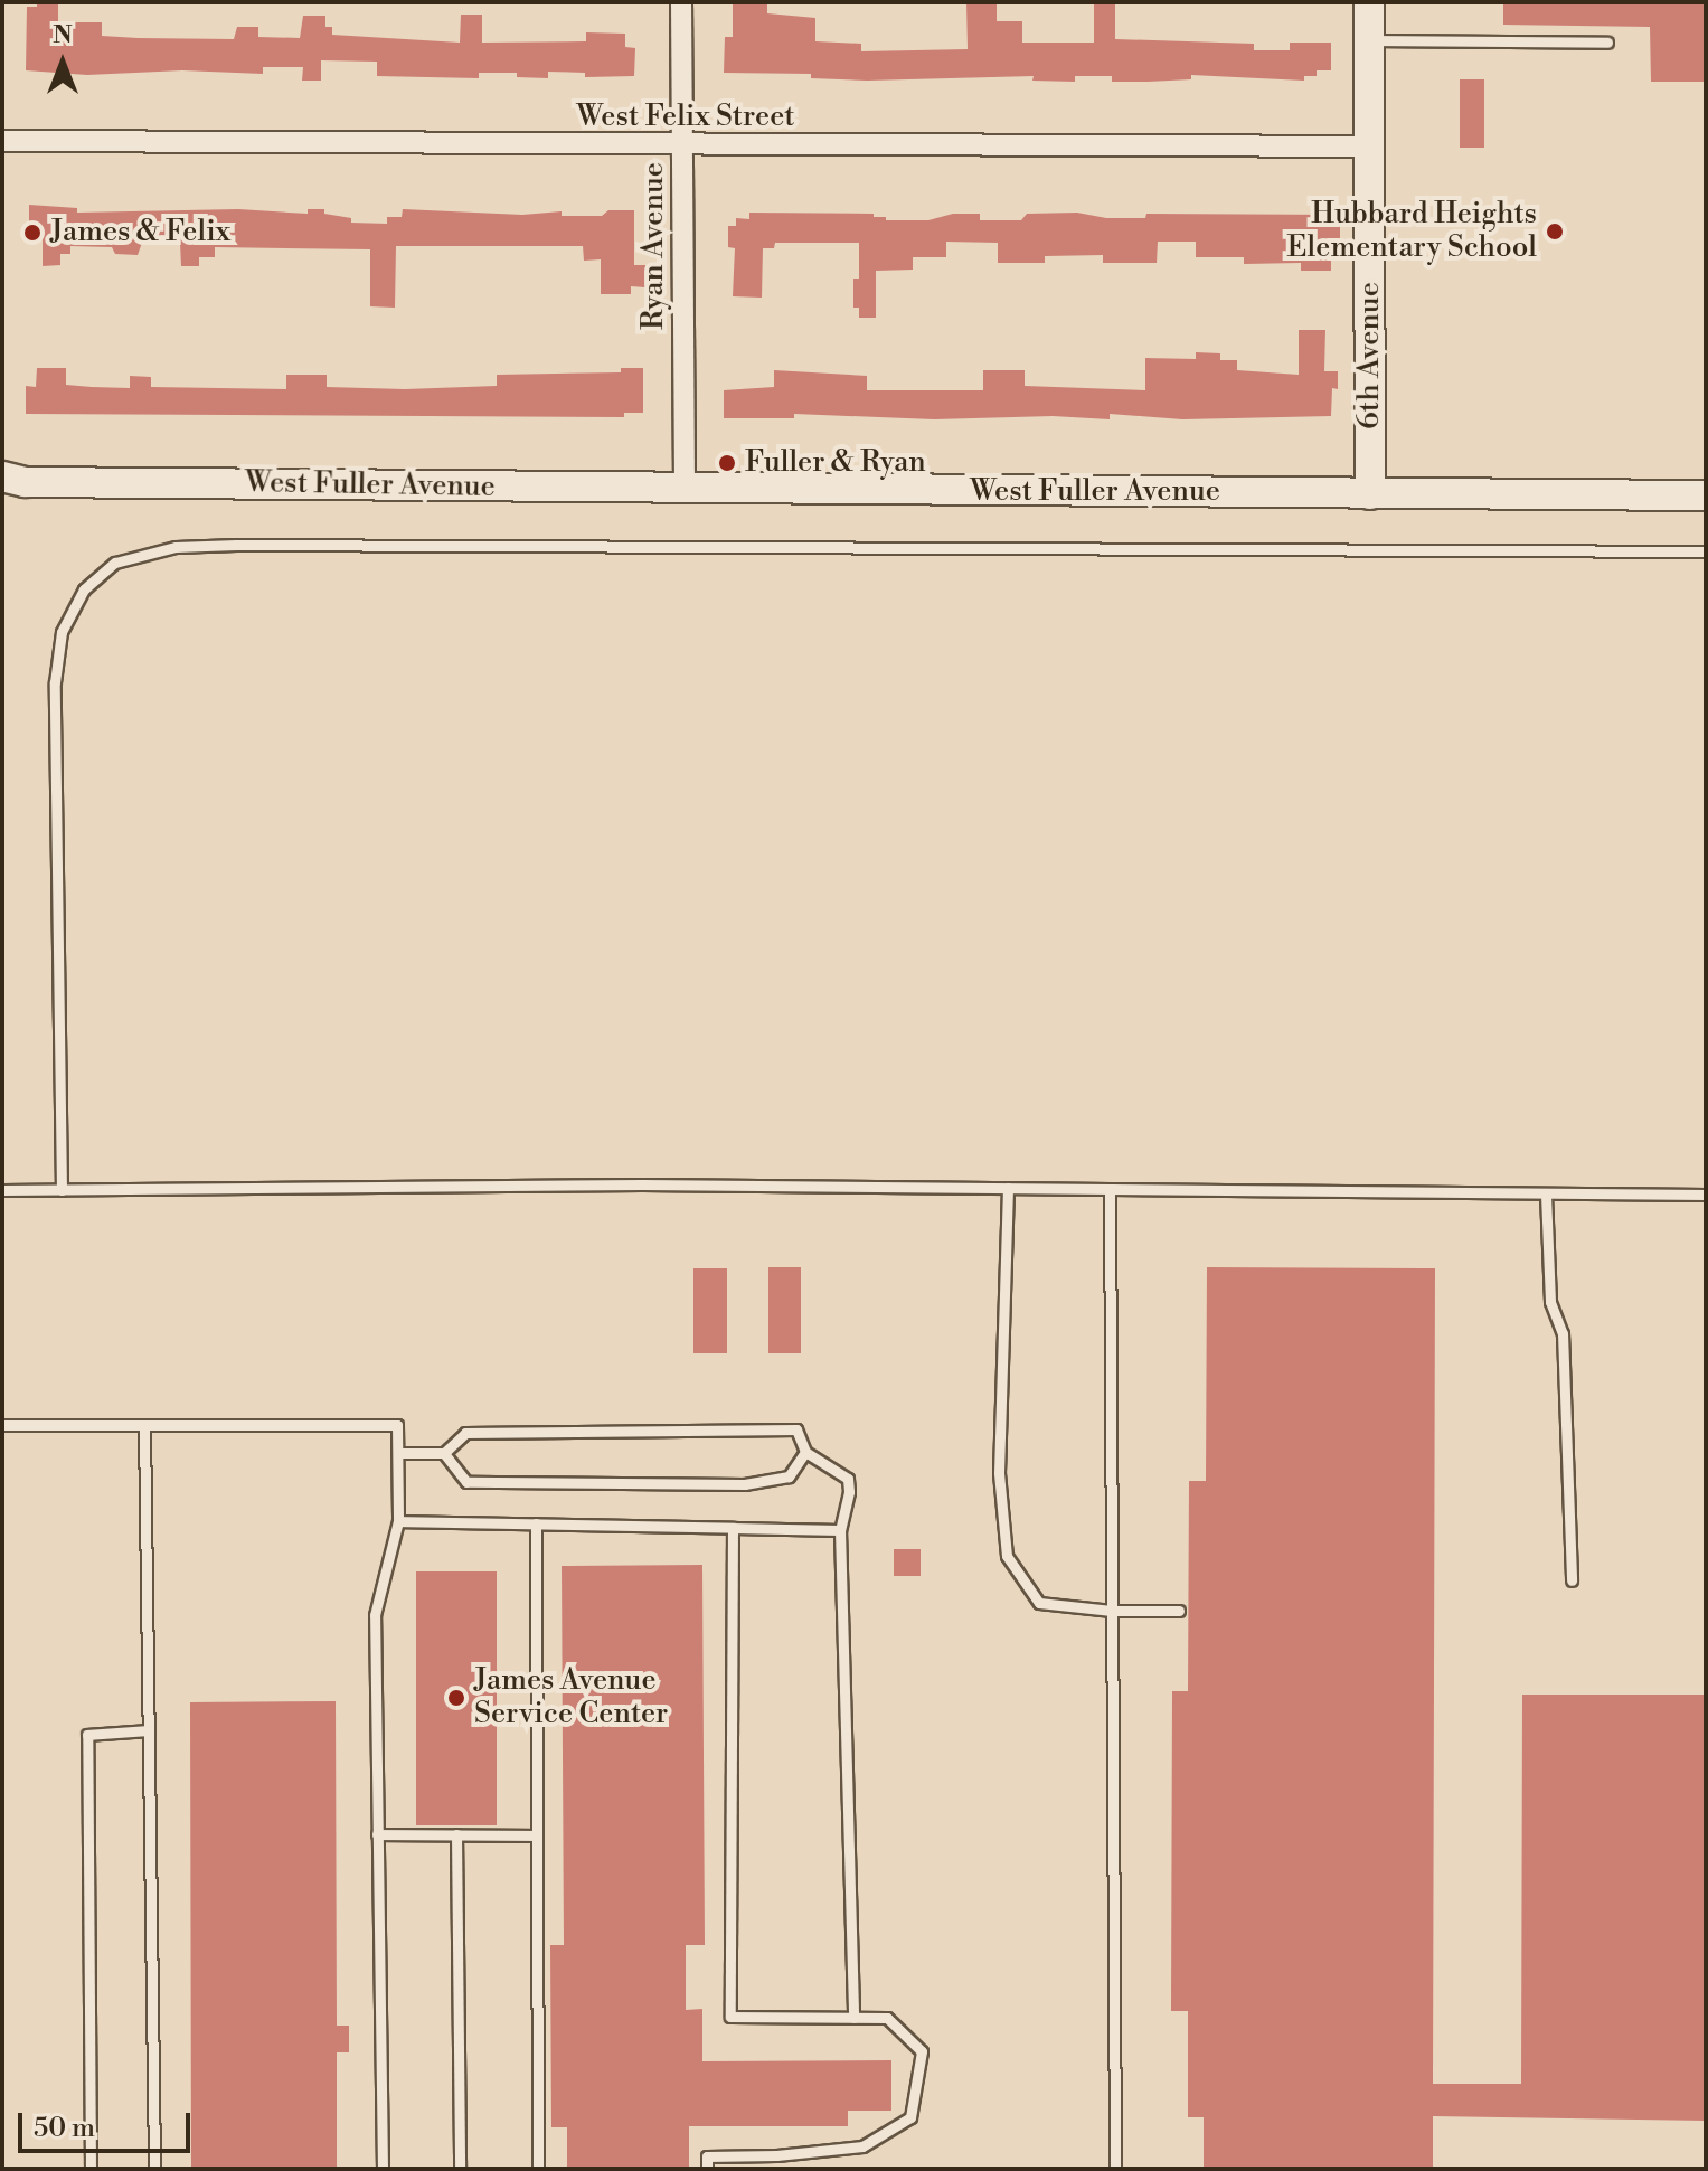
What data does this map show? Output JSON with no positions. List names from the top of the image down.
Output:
{
  "streets": {
    "street": [
      "West Felix Street",
      "Ryan Avenue",
      "6th Avenue",
      "West Fuller Avenue"
    ]
  },
  "crossings": [
    ["West Felix Street", "Ryan Avenue"],
    ["West Felix Street", "6th Avenue"],
    ["Ryan Avenue", "West Fuller Avenue"],
    ["6th Avenue", "West Fuller Avenue"]
  ],
  "places": [
    "Hubbard Heights Elementary School",
    "James & Felix",
    "Fuller & Ryan",
    "James Avenue Service Center"
  ],
  "scale_bar": "50 m",
  "north": "top"
}
